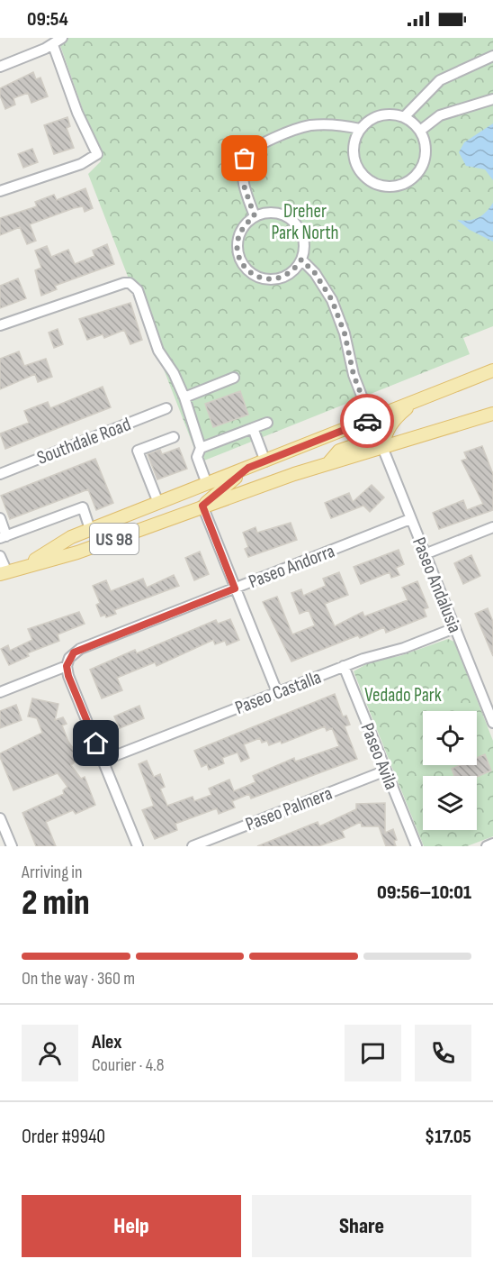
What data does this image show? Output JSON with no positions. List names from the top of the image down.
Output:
{
  "streets": {
    "main road": ["US 98"],
    "street": [
      "Southdale Road",
      "Paseo Andorra",
      "Paseo Andalusia",
      "Paseo Castalla",
      "Paseo Avila",
      "Paseo Palmera"
    ]
  },
  "crossings": [
    ["US 98", "Paseo Andalusia"],
    ["Paseo Andorra", "Paseo Andalusia"],
    ["Paseo Andalusia", "Paseo Castalla"],
    ["Paseo Castalla", "Paseo Avila"],
    ["Paseo Avila", "Paseo Palmera"]
  ],
  "parks": ["Dreher Park North", "Vedado Park"],
  "page": {
    "status": "09:54",
    "heading": ["2 min", "Arriving in", "09:56–10:01"],
    "panel": [
      "Alex",
      "Courier · 4.8",
      "Order #9940",
      "$17.05"
    ],
    "bar": "On the way · 360 m",
    "buttons": ["Help", "Share"]
  }
}
